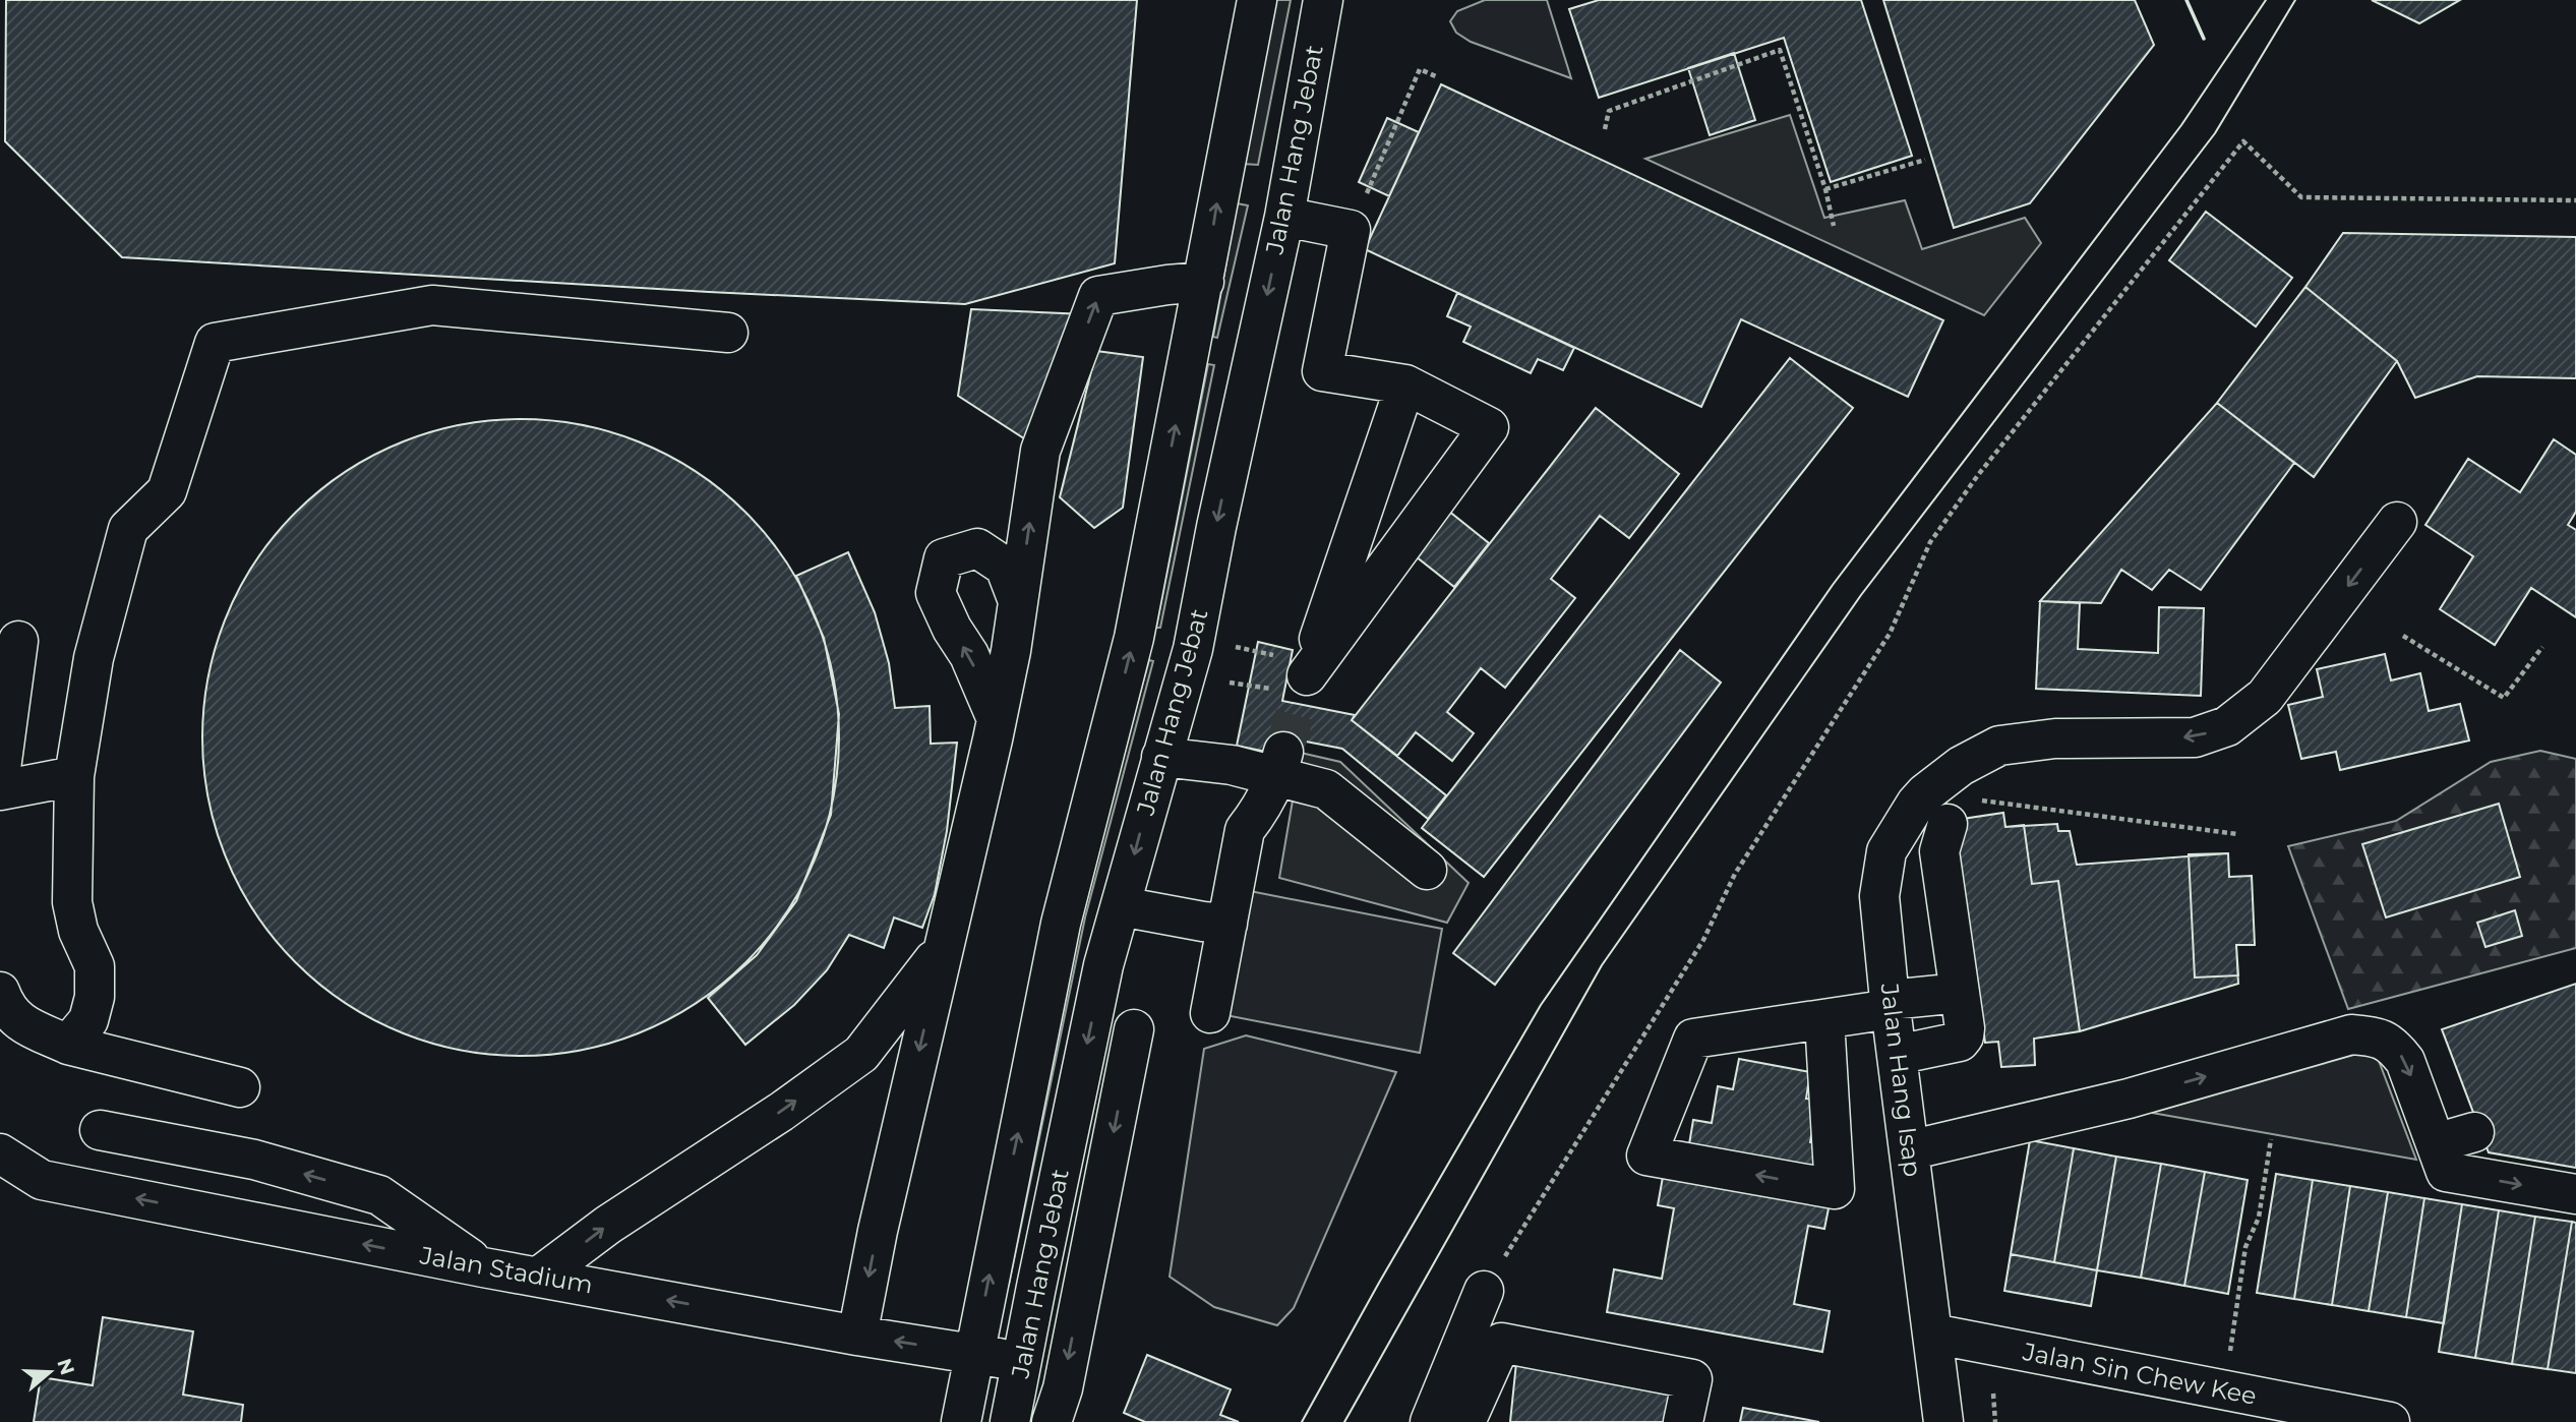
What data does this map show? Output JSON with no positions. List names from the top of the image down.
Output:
{
  "streets": {
    "street": [
      "Jalan Hang Jebat",
      "Jalan Hang Isap",
      "Jalan Stadium",
      "Jalan Sin Chew Kee"
    ]
  },
  "crossings": [
    ["Jalan Hang Jebat", "Jalan Stadium"],
    ["Jalan Hang Isap", "Jalan Sin Chew Kee"]
  ],
  "one_way": ["Jalan Hang Isap"],
  "north": "right"
}
